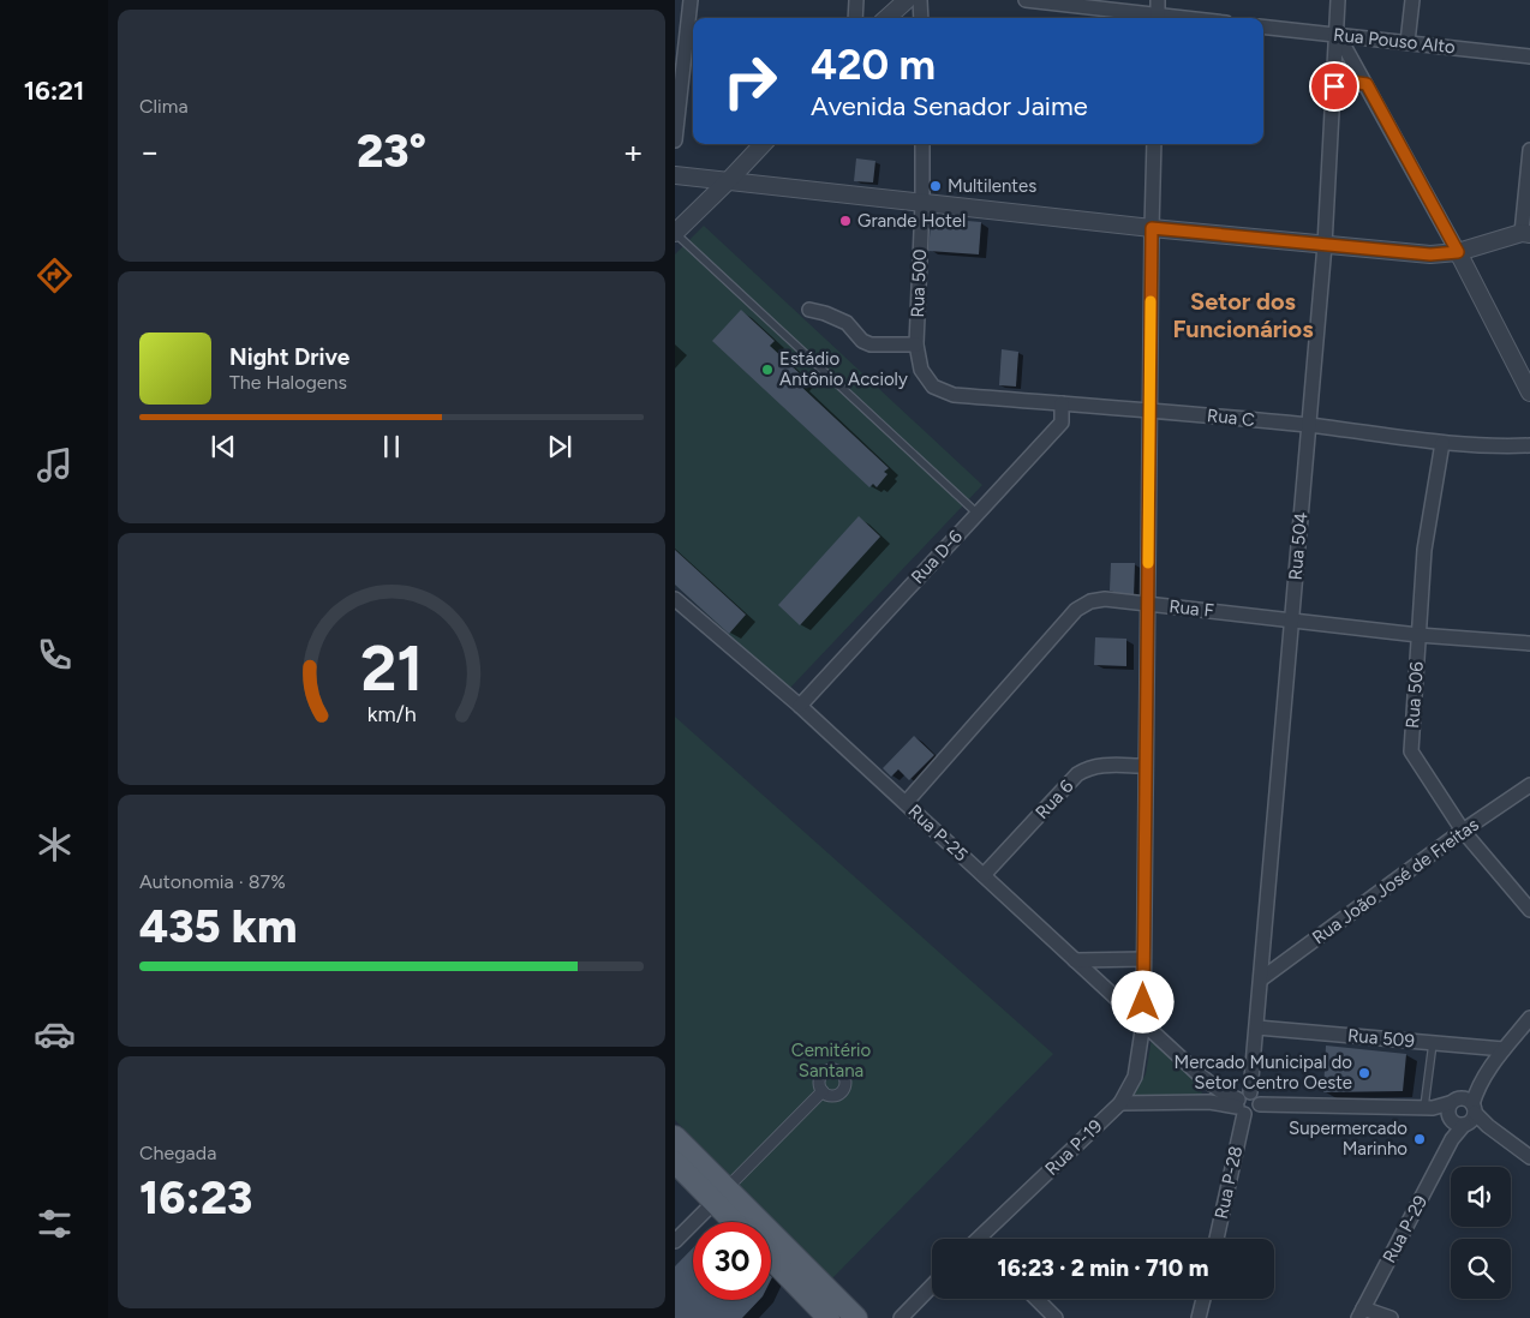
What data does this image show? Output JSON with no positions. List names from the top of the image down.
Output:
{
  "streets": {
    "street": [
      "Rua Pouso Alto",
      "Rua 500",
      "Rua C",
      "Rua 504",
      "Rua D-6",
      "Rua F",
      "Rua 506",
      "Rua 6",
      "Rua P-25",
      "Rua João José de Freitas",
      "Rua 509",
      "Rua P-19",
      "Rua P-28",
      "Rua P-29"
    ]
  },
  "crossings": [
    ["Rua Pouso Alto", "Rua 504"],
    ["Rua 500", "Rua C"],
    ["Rua C", "Rua 504"],
    ["Rua C", "Rua D-6"],
    ["Rua C", "Rua 506"],
    ["Rua C", "Rua P-19"],
    ["Rua 504", "Rua F"],
    ["Rua 504", "Rua P-25"],
    ["Rua 504", "Rua João José de Freitas"],
    ["Rua 504", "Rua 509"],
    ["Rua 504", "Rua P-28"],
    ["Rua D-6", "Rua P-25"],
    ["Rua F", "Rua 506"],
    ["Rua F", "Rua P-25"],
    ["Rua F", "Rua P-19"],
    ["Rua 506", "Rua João José de Freitas"],
    ["Rua 6", "Rua P-25"],
    ["Rua 6", "Rua P-19"],
    ["Rua P-25", "Rua P-19"],
    ["Rua P-25", "Rua P-28"]
  ],
  "districts": ["Setor dos Funcionários"],
  "parks": ["Cemitério Santana"],
  "places": [
    "Multilentes",
    "Grande Hotel",
    "Estádio Antônio Accioly",
    "Mercado Municipal do Setor Centro Oeste",
    "Supermercado Marinho"
  ],
  "page": {
    "tabs": "16:21",
    "tile": [
      "Clima",
      ["Autonomia · 87%", "435 km"],
      ["Chegada", "16:23"]
    ],
    "turn": ["420 m", "Avenida Senador Jaime"],
    "heat": ["−", "23°", "+"],
    "song": ["Night Drive", "The Halogens"],
    "limit": "30",
    "trip": "16:23 · 2 min · 710 m",
    "gauge": ["21", "km/h"]
  }
}
